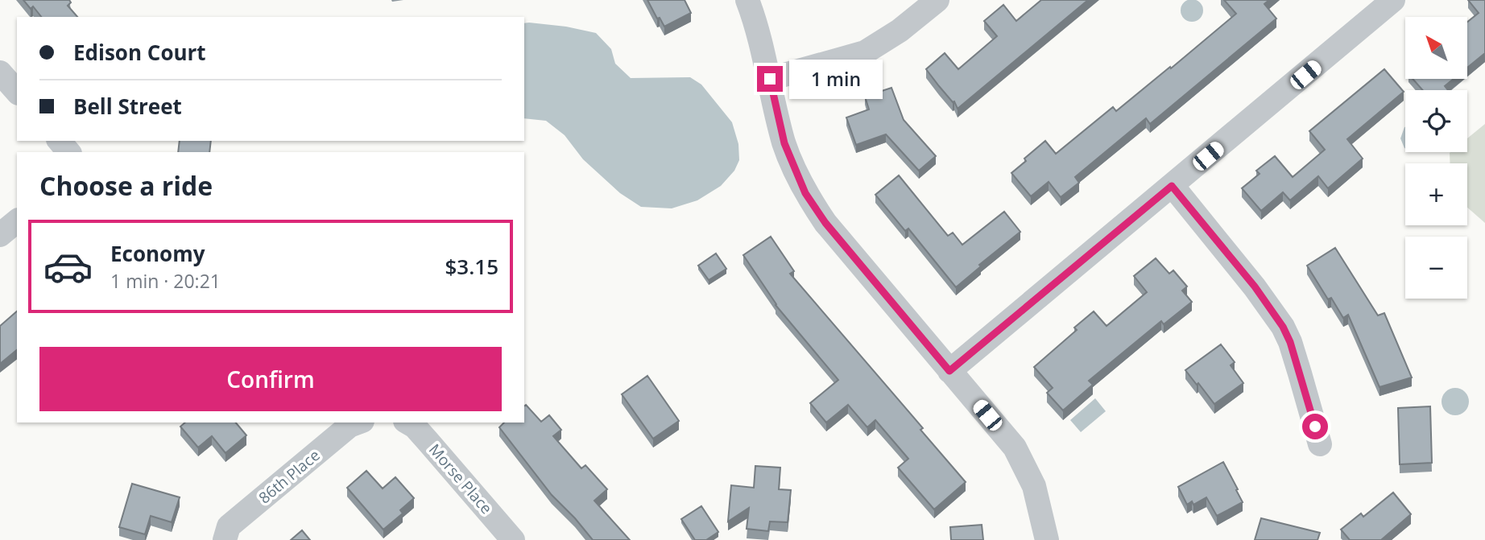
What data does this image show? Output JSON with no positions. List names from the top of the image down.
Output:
{
  "streets": {
    "street": ["86th Place", "Morse Place"]
  },
  "north": "top left",
  "page": {
    "map_buttons": ["+", "−"],
    "banner": ["Edison Court", "Bell Street"],
    "bubble": "1 min",
    "heading": "Choose a ride",
    "list": [
      {
        "name": "Economy",
        "note": "1 min · 20:21",
        "value": "$3.15"
      }
    ],
    "buttons": "Confirm"
  }
}
